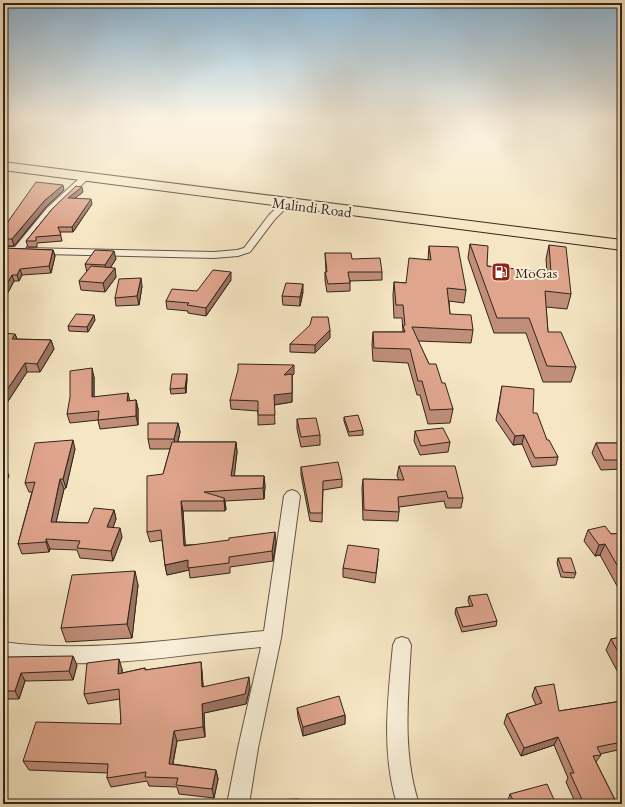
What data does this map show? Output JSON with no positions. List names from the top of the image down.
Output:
{
  "streets": {
    "highway": ["Malindi Road"]
  },
  "places": {
    "fuel station": ["MoGas"]
  }
}
